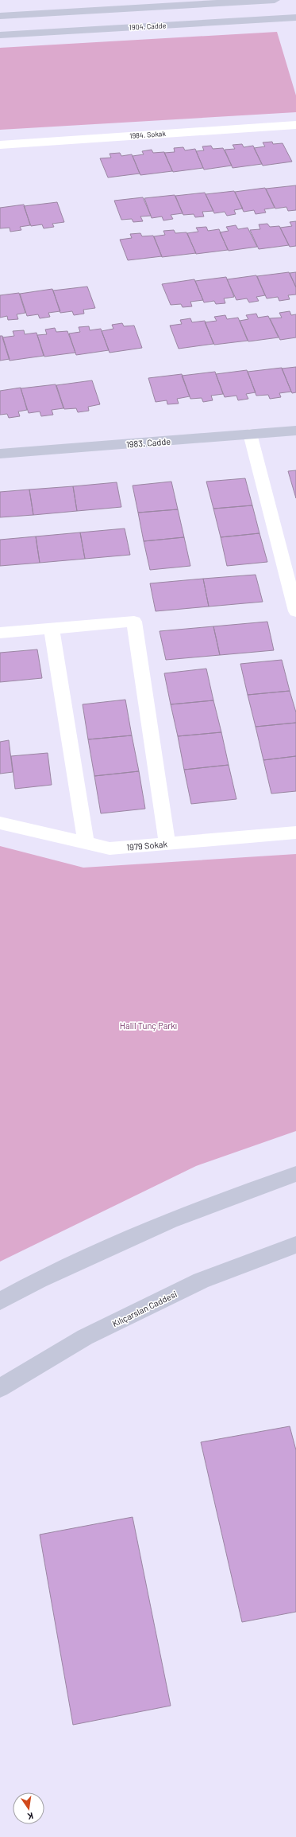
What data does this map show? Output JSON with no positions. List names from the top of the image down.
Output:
{
  "streets": {
    "main road": ["1904. Cadde", "1983. Cadde", "Kılıçarslan Caddesi"],
    "street": ["1984. Sokak", "1979 Sokak"]
  },
  "parks": ["Halil Tunç Parkı"],
  "north": "bottom"
}
